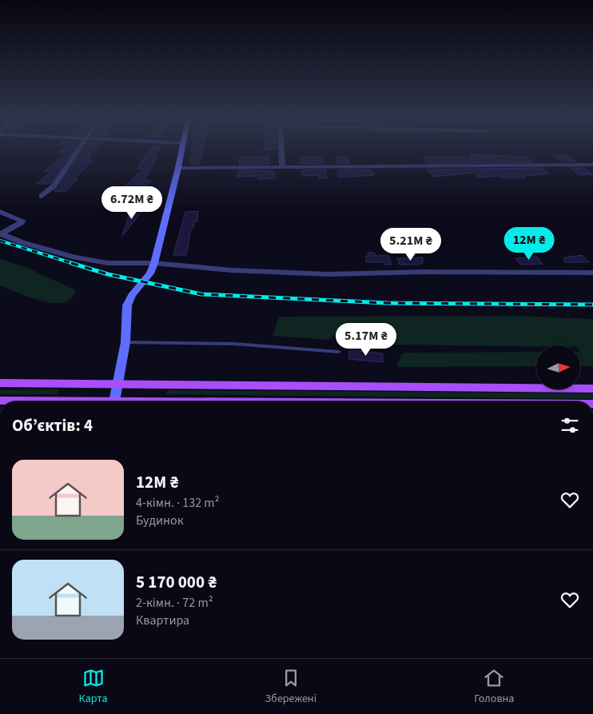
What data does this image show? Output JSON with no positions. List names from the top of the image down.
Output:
{
  "north": "right",
  "page": {
    "price": [
      "6.72M ₴",
      "12M ₴",
      "5.21M ₴",
      "5.17M ₴"
    ],
    "heading": "Об’єктів: 4",
    "list": [
      {
        "name": "12M ₴",
        "note": "4-кімн. · 132 m² · Будинок"
      },
      {
        "name": "5 170 000 ₴",
        "note": "2-кімн. · 72 m² · Квартира"
      }
    ],
    "tabs": ["Карта", "Збережені", "Головна"]
  }
}
